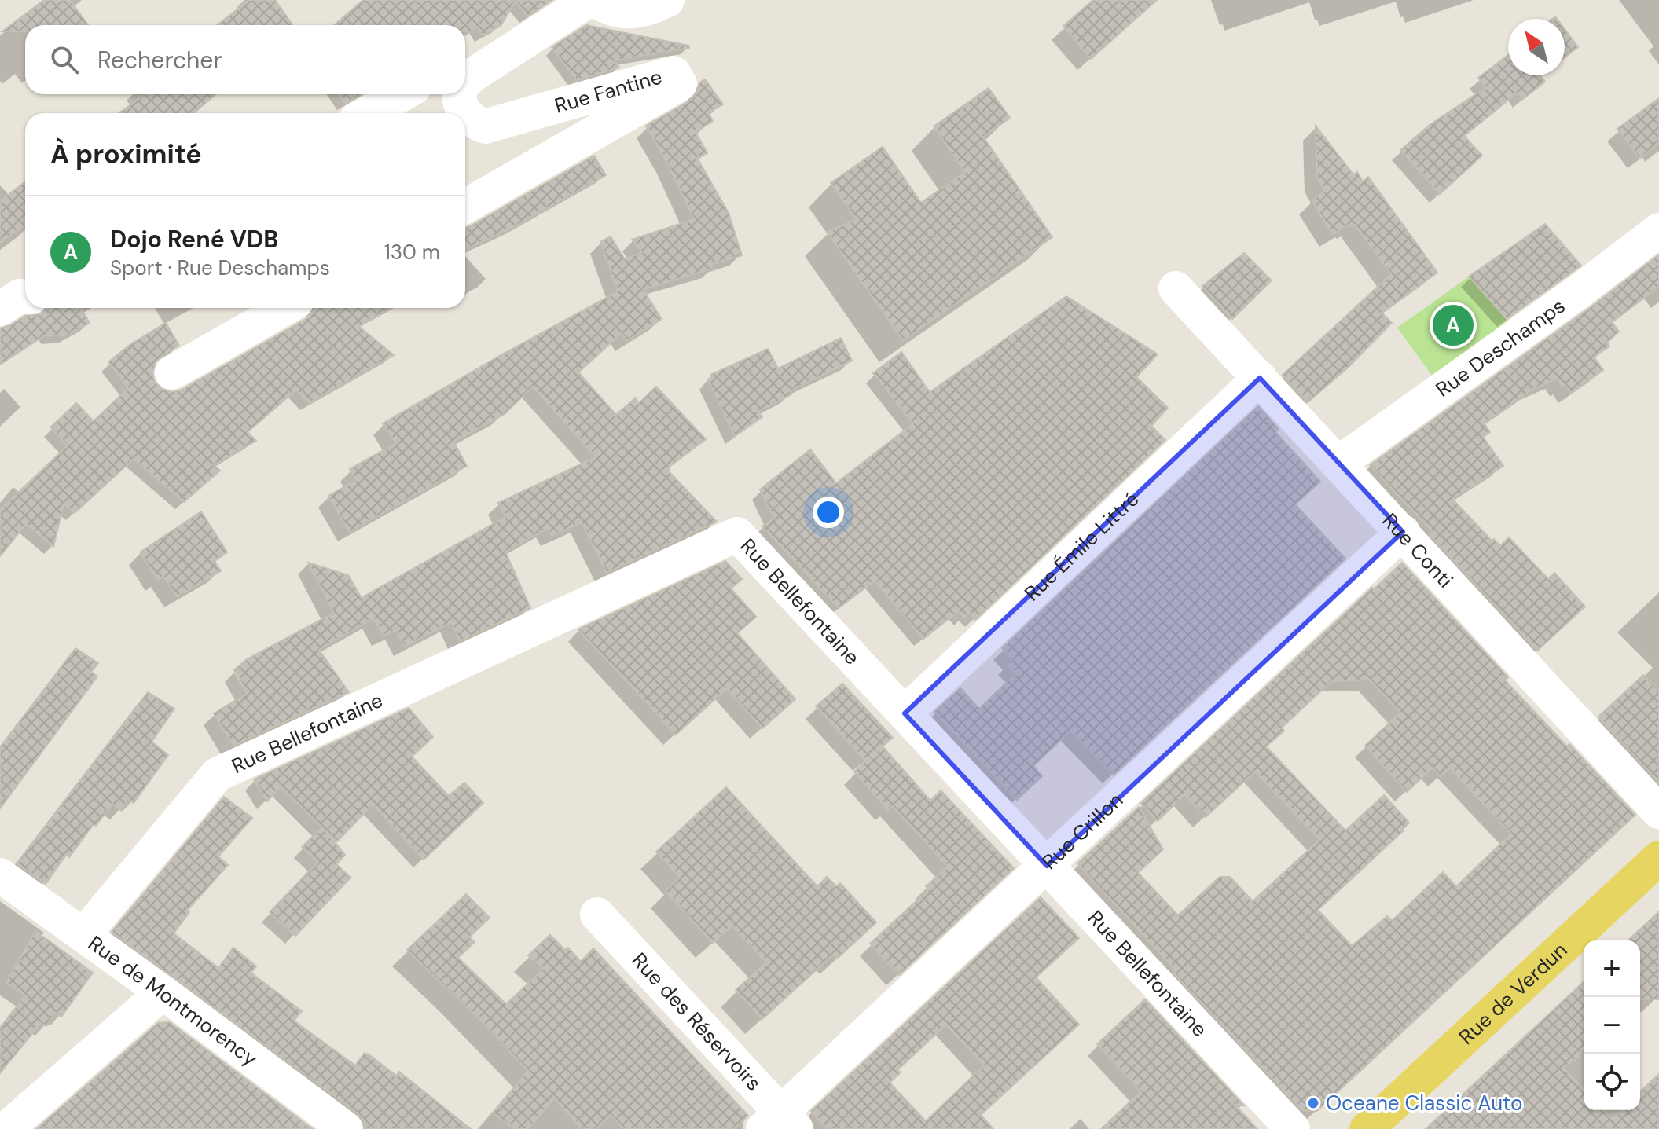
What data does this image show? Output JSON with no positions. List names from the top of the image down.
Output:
{
  "streets": {
    "main road": ["Rue de Verdun"],
    "street": [
      "Rue Fantine",
      "Rue Deschamps",
      "Rue Émile Littré",
      "Rue Conti",
      "Rue Bellefontaine",
      "Rue Crillon",
      "Rue de Montmorency",
      "Rue des Réservoirs"
    ]
  },
  "crossings": [
    ["Rue Deschamps", "Rue Conti"],
    ["Rue Émile Littré", "Rue Conti"],
    ["Rue Émile Littré", "Rue Bellefontaine"],
    ["Rue Conti", "Rue Crillon"],
    ["Rue Bellefontaine", "Rue Crillon"],
    ["Rue Bellefontaine", "Rue de Montmorency"],
    ["Rue Crillon", "Rue des Réservoirs"]
  ],
  "places": ["Oceane Classic Auto"],
  "north": "top left",
  "page": {
    "search": "Rechercher",
    "heading": "À proximité",
    "list": [
      {
        "mark": "A",
        "name": "Dojo René VDB",
        "note": "Sport · Rue Deschamps",
        "value": "130 m"
      }
    ],
    "pins": "A",
    "map_buttons": ["+", "−"]
  }
}
